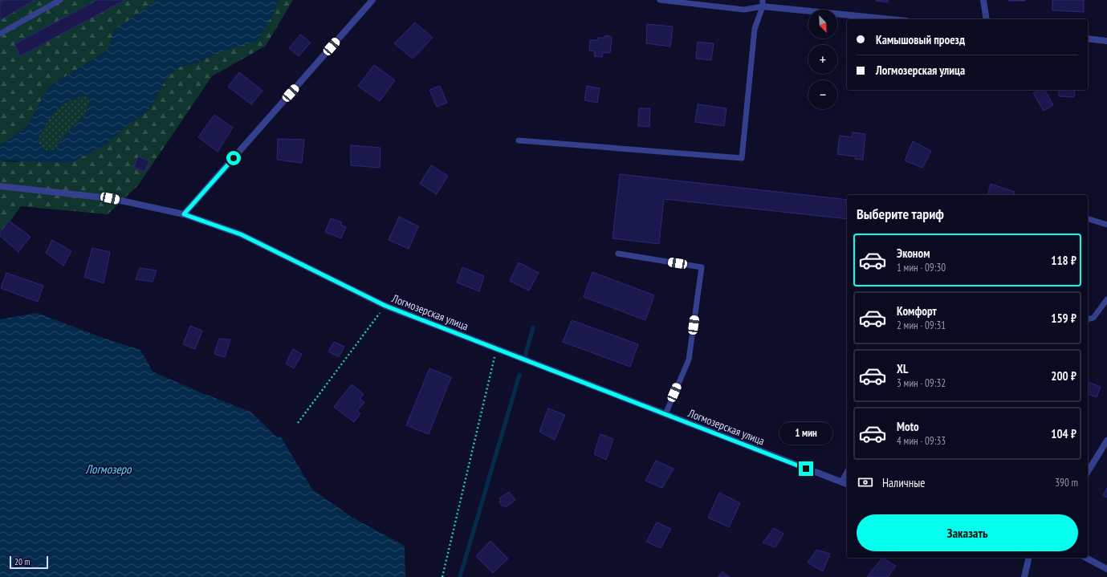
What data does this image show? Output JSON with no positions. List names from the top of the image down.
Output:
{
  "streets": {
    "street": ["Логмозерская улица"]
  },
  "water": ["Логмозеро"],
  "scale_bar": "20 m",
  "north": "bottom right",
  "page": {
    "map_buttons": ["+", "−"],
    "banner": ["Камышовый проезд", "Логмозерская улица"],
    "heading": "Выберите тариф",
    "list": [
      {
        "name": "Эконом",
        "note": "1 мин · 09:30",
        "value": "118 ₽"
      },
      {
        "name": "Комфорт",
        "note": "2 мин · 09:31",
        "value": "159 ₽"
      },
      {
        "name": "XL",
        "note": "3 мин · 09:32",
        "value": "200 ₽"
      },
      {
        "name": "Moto",
        "note": "4 мин · 09:33",
        "value": "104 ₽"
      }
    ],
    "bubble": "1 мин",
    "pay": ["Наличные", "390 m"],
    "buttons": "Заказать",
    "scale": "20 m"
  }
}
